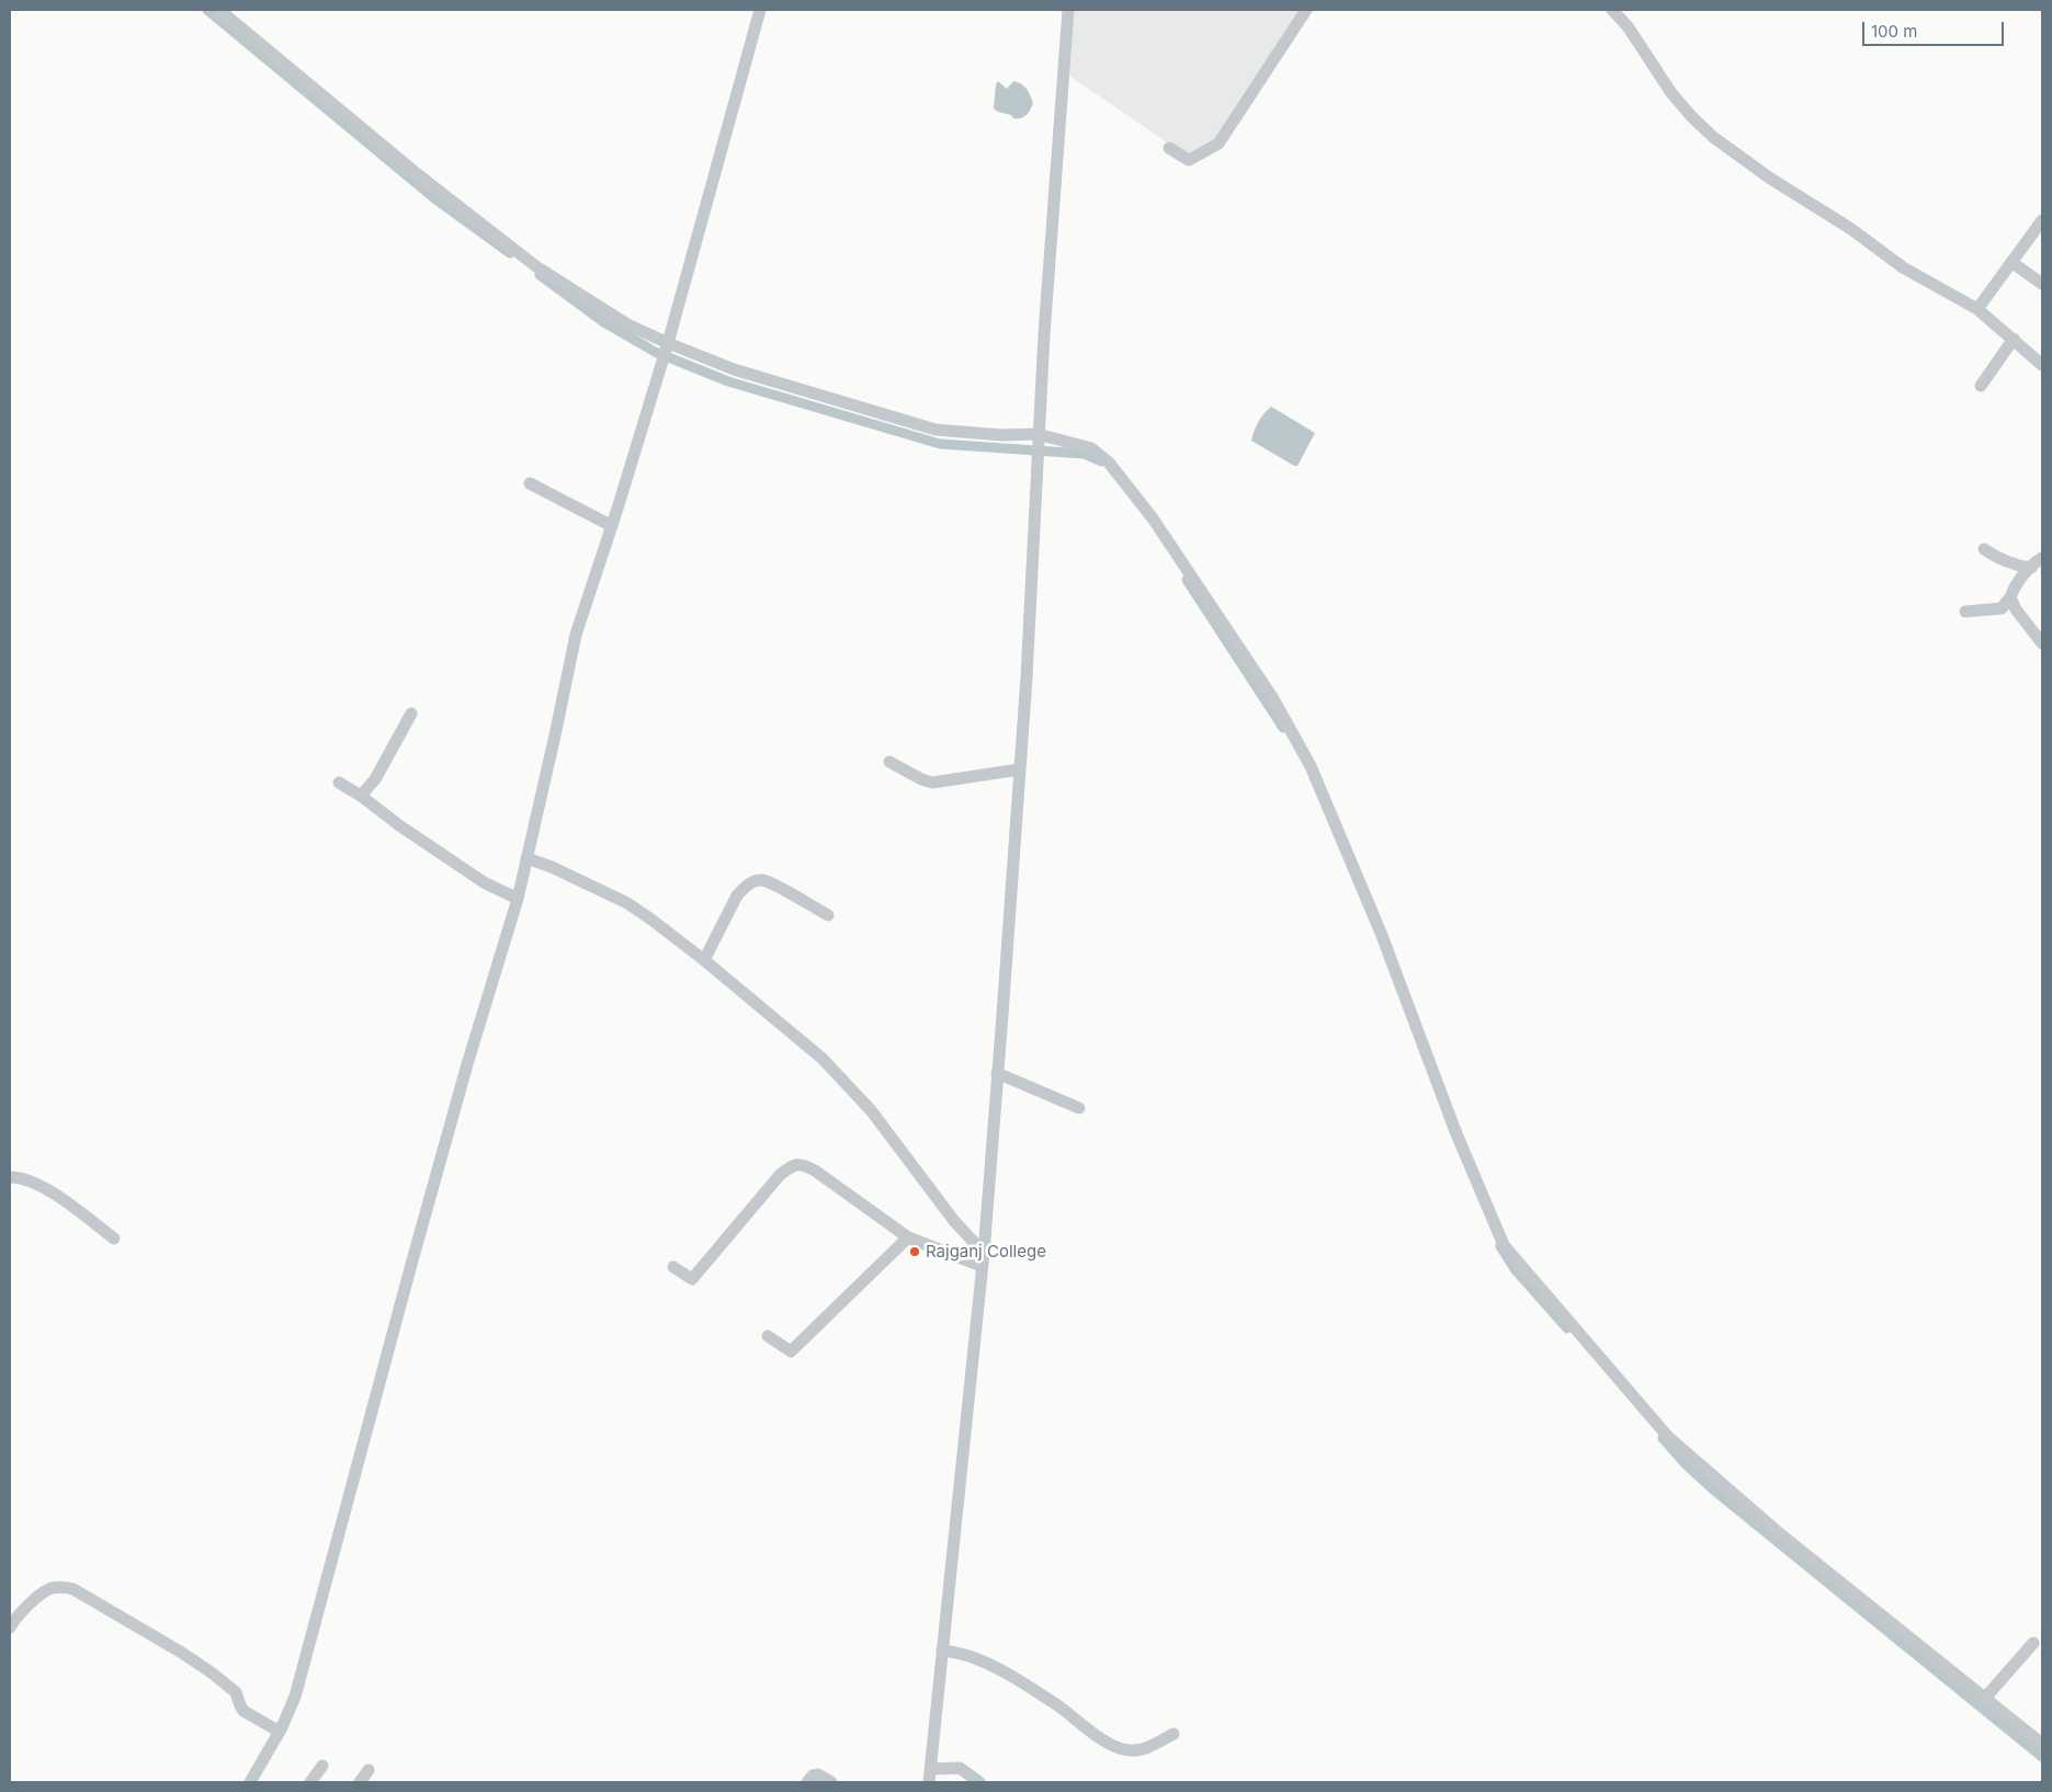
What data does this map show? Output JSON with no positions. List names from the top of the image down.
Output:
{
  "places": ["Rajganj College"],
  "scale_bar": "100 m"
}
